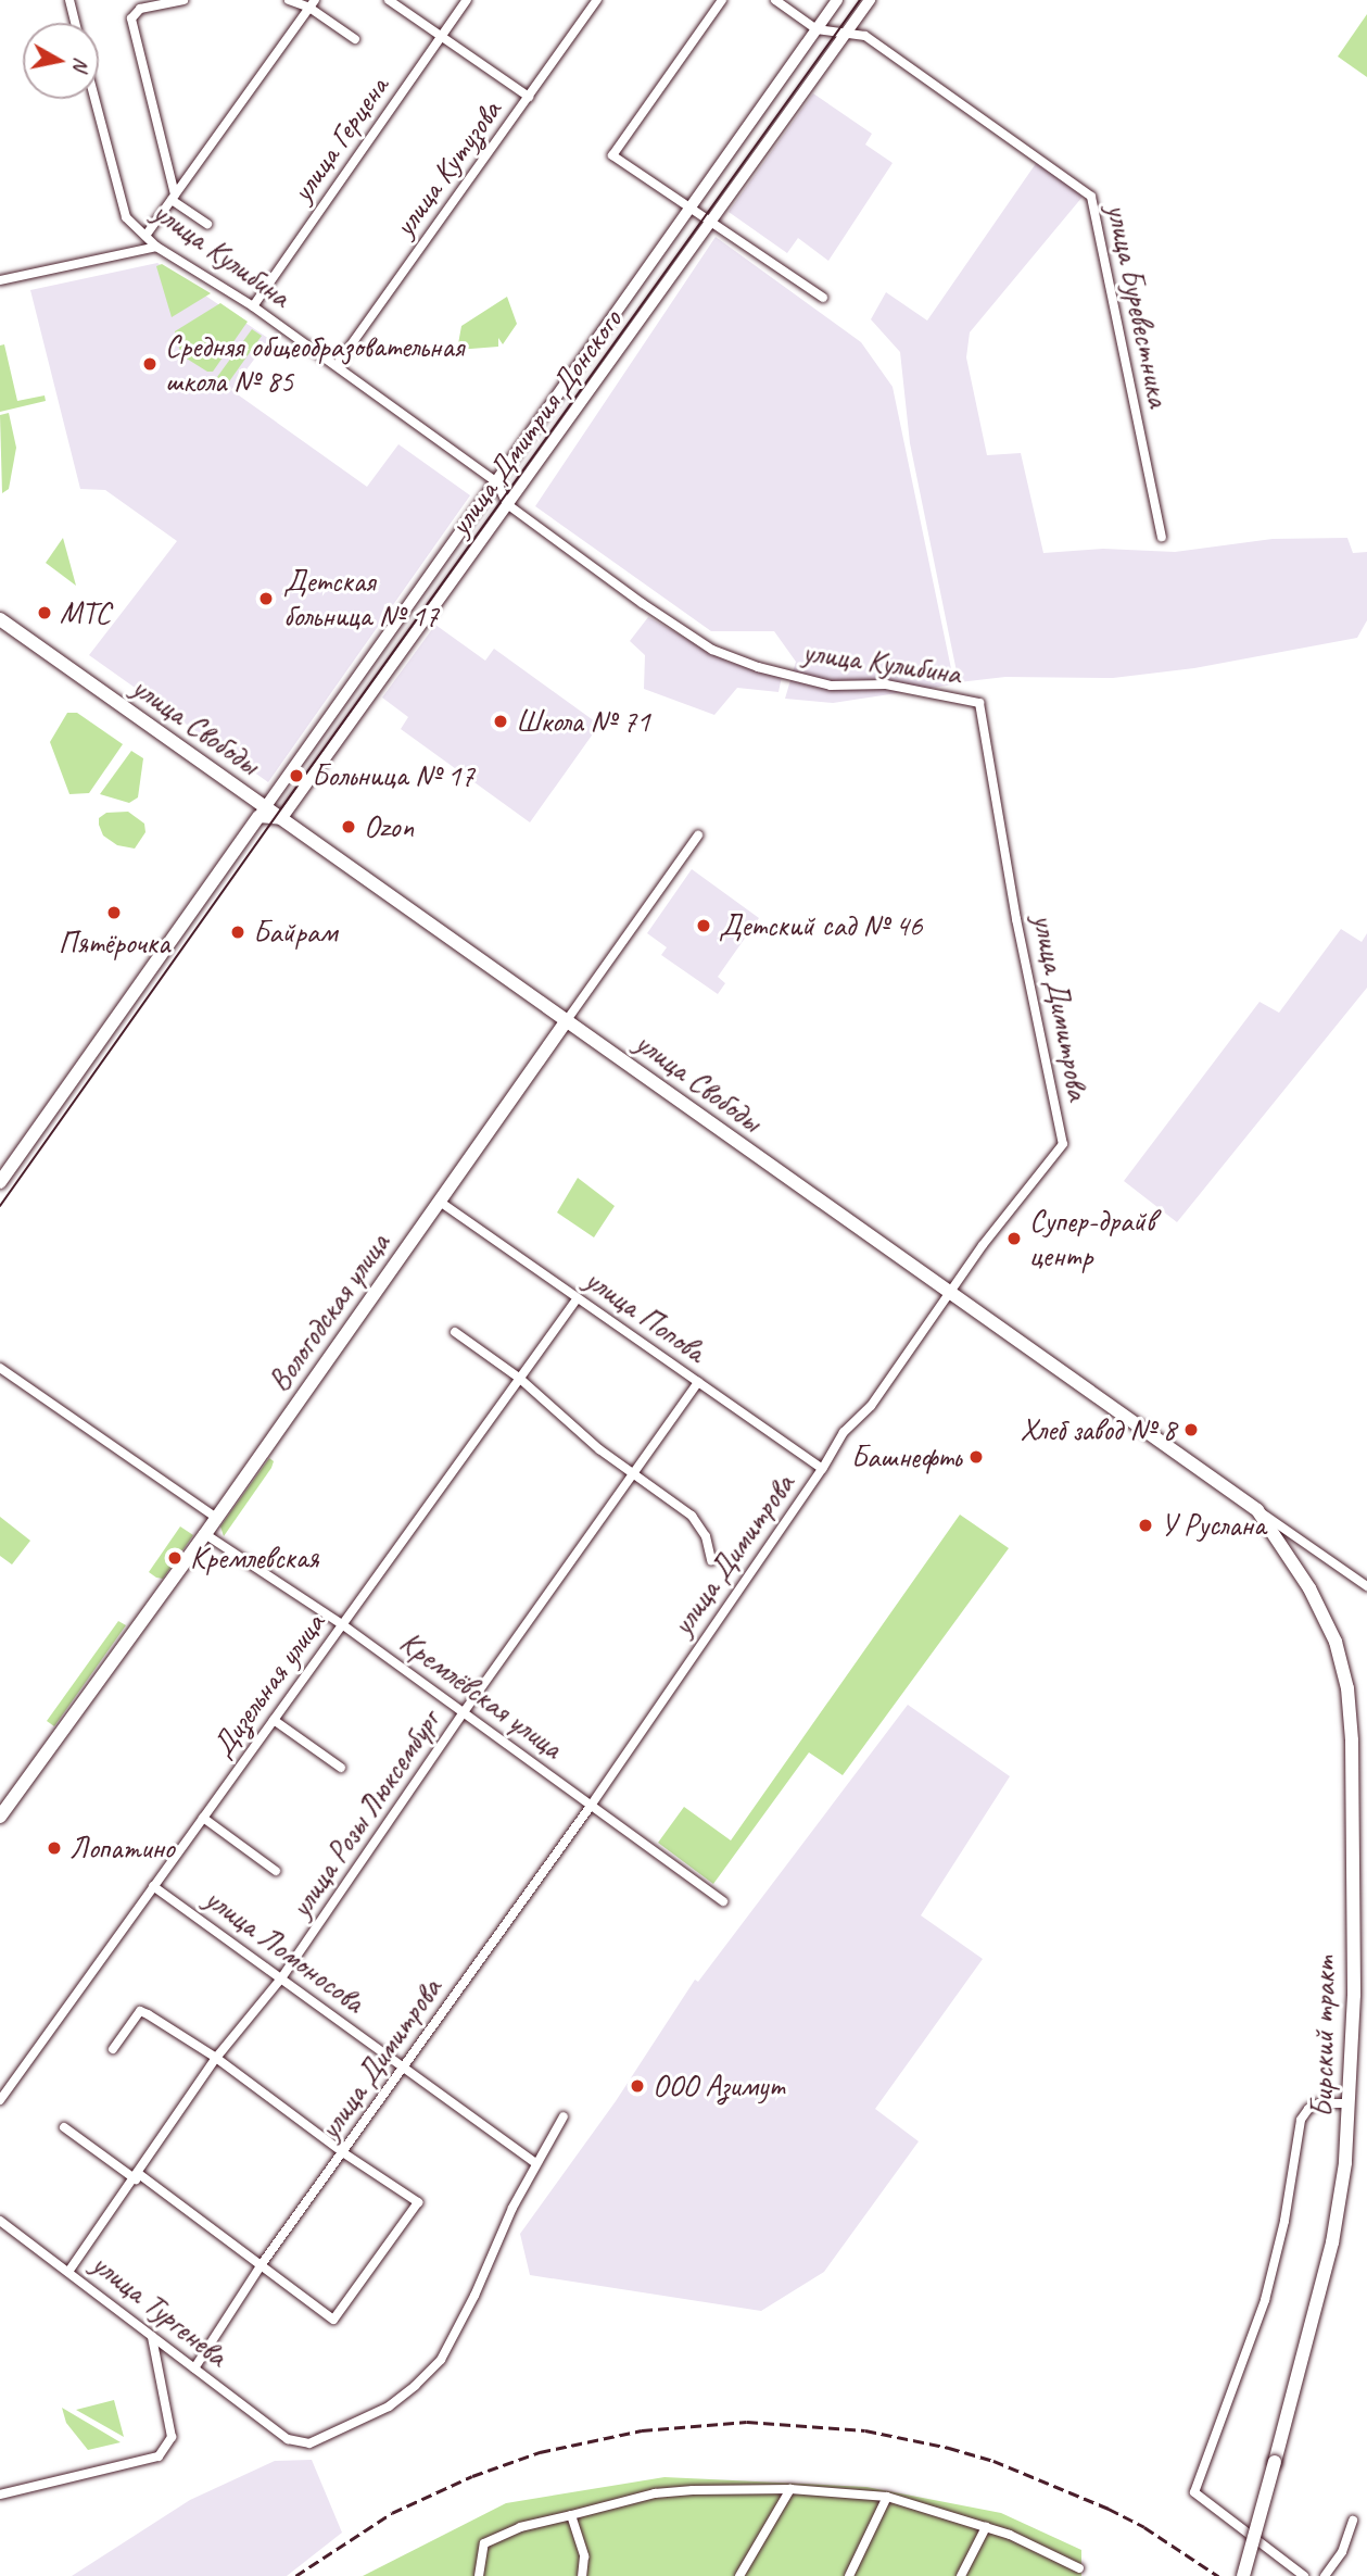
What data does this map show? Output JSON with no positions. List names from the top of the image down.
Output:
{
  "streets": {
    "main road": ["улица Свободы", "Вологодская улица", "Бирский тракт"],
    "street": [
      "улица Герцена",
      "улица Кутузова",
      "улица Кулибина",
      "улица Буревестника",
      "улица Дмитрия Донского",
      "улица Димитрова",
      "улица Попова",
      "Дизельная улица",
      "Кремлёвская улица",
      "улица Розы Люксембург",
      "улица Ломоносова",
      "улица Тургенева"
    ]
  },
  "crossings": [
    ["улица Герцена", "улица Кулибина"],
    ["улица Кутузова", "улица Кулибина"],
    ["улица Кулибина", "улица Дмитрия Донского"],
    ["улица Кулибина", "улица Димитрова"],
    ["улица Буревестника", "улица Дмитрия Донского"],
    ["улица Дмитрия Донского", "улица Свободы"],
    ["улица Свободы", "улица Димитрова"],
    ["улица Свободы", "Вологодская улица"],
    ["улица Свободы", "Бирский тракт"],
    ["улица Димитрова", "улица Попова"],
    ["улица Димитрова", "Кремлёвская улица"],
    ["улица Димитрова", "улица Ломоносова"],
    ["улица Димитрова", "улица Тургенева"],
    ["Вологодская улица", "улица Попова"],
    ["Вологодская улица", "Кремлёвская улица"],
    ["улица Попова", "Дизельная улица"],
    ["улица Попова", "улица Розы Люксембург"],
    ["Дизельная улица", "Кремлёвская улица"],
    ["Дизельная улица", "улица Ломоносова"],
    ["Кремлёвская улица", "улица Розы Люксембург"],
    ["улица Розы Люксембург", "улица Ломоносова"],
    ["улица Розы Люксембург", "улица Тургенева"],
    ["улица Ломоносова", "улица Тургенева"]
  ],
  "places": [
    "Средняя общеобразовательная школа № 85",
    "Детская больница № 17",
    "МТС",
    "Школа № 71",
    "Больница № 17",
    "Ozon",
    "Пятёрочка",
    "Детский сад № 46",
    "Байрам",
    "Супер-драйв центр",
    "Хлеб завод № 8",
    "Башнефть",
    "У Руслана",
    "Кремлевская",
    "Лопатино",
    "ООО Азимут"
  ],
  "north": "right"
}
